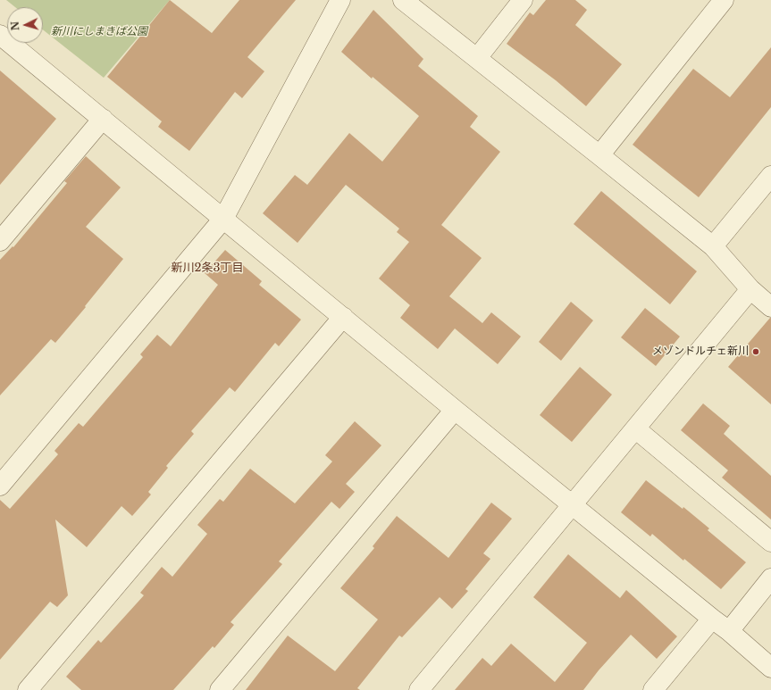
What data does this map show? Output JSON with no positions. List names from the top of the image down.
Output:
{
  "districts": ["新川2条3丁目"],
  "parks": ["新川にしまきば公園"],
  "places": ["メゾンドルチェ新川"],
  "north": "left"
}
